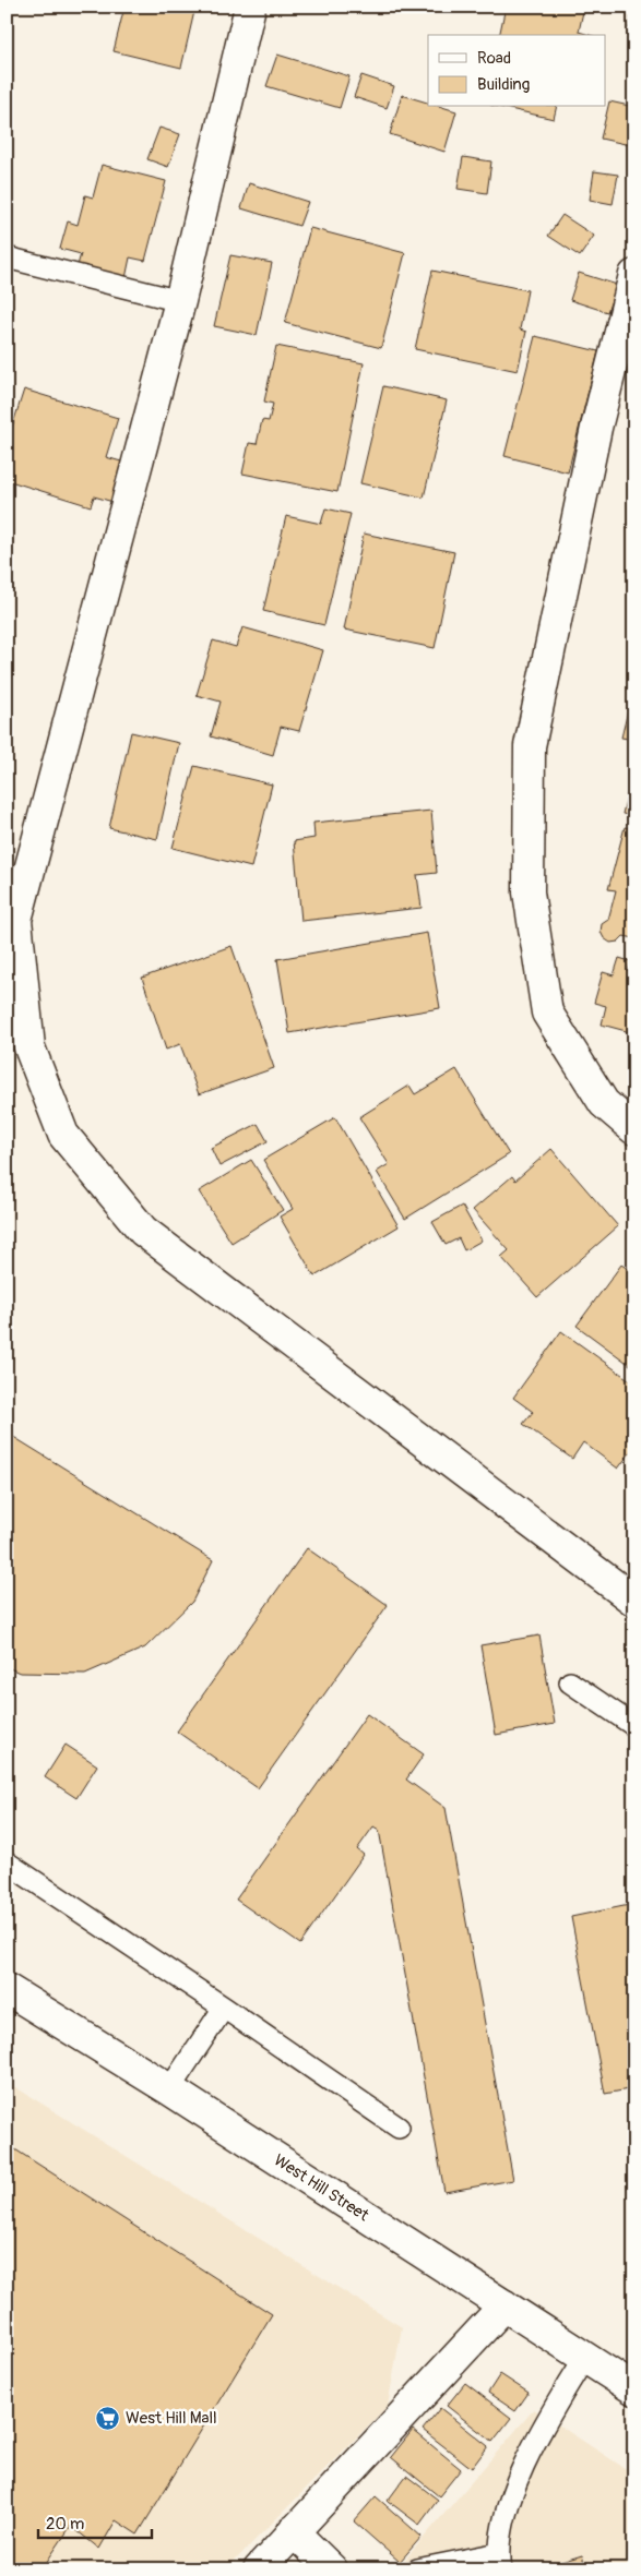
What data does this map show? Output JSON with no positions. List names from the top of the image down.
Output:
{
  "streets": {
    "street": ["West Hill Street"]
  },
  "places": {
    "supermarket": ["West Hill Mall"]
  },
  "legend": ["Road", "Building"],
  "scale_bar": "20 m"
}
